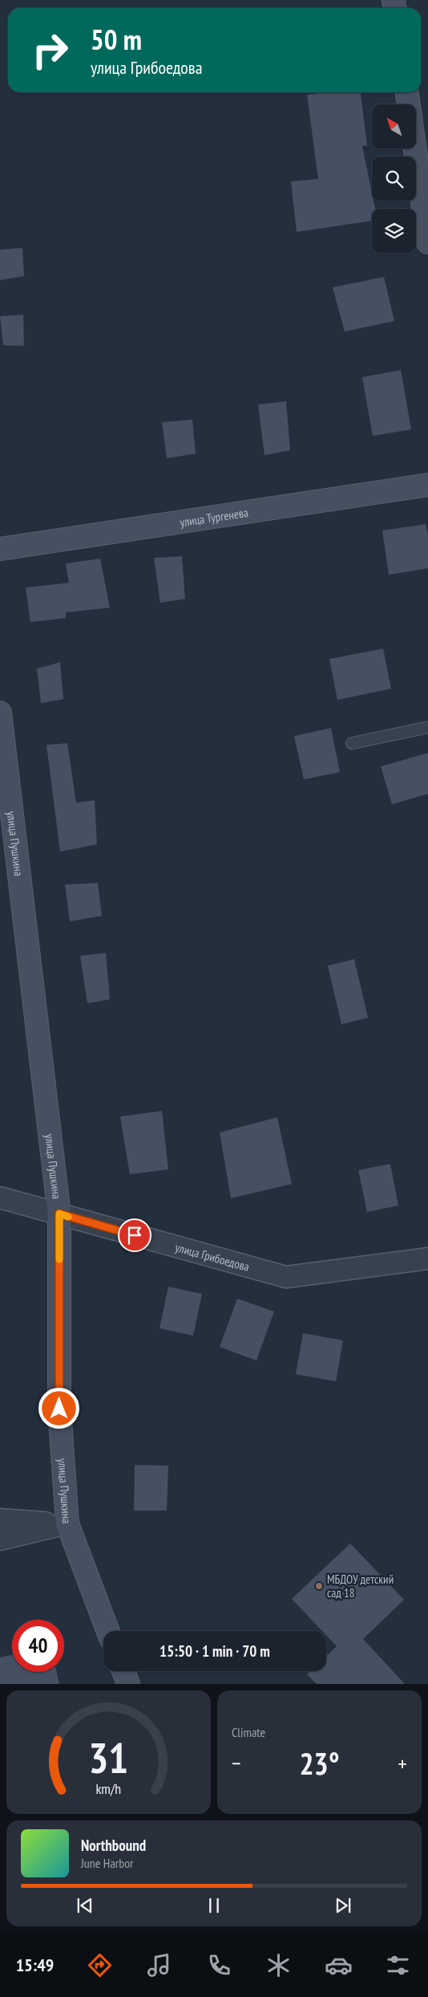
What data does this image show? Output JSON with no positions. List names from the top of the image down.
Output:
{
  "streets": {
    "street": ["улица Тургенева", "улица Пушкина", "улица Грибоедова"]
  },
  "crossings": [
    ["улица Пушкина", "улица Грибоедова"]
  ],
  "places": ["МБДОУ детский сад 18"],
  "north": "top left",
  "page": {
    "turn": ["50 m", "улица Грибоедова"],
    "limit": "40",
    "trip": "15:50 · 1 min · 70 m",
    "tile": "Climate",
    "heat": ["−", "23°", "+"],
    "song": ["Northbound", "June Harbor"],
    "tabs": "15:49",
    "gauge": ["31", "km/h"]
  }
}
